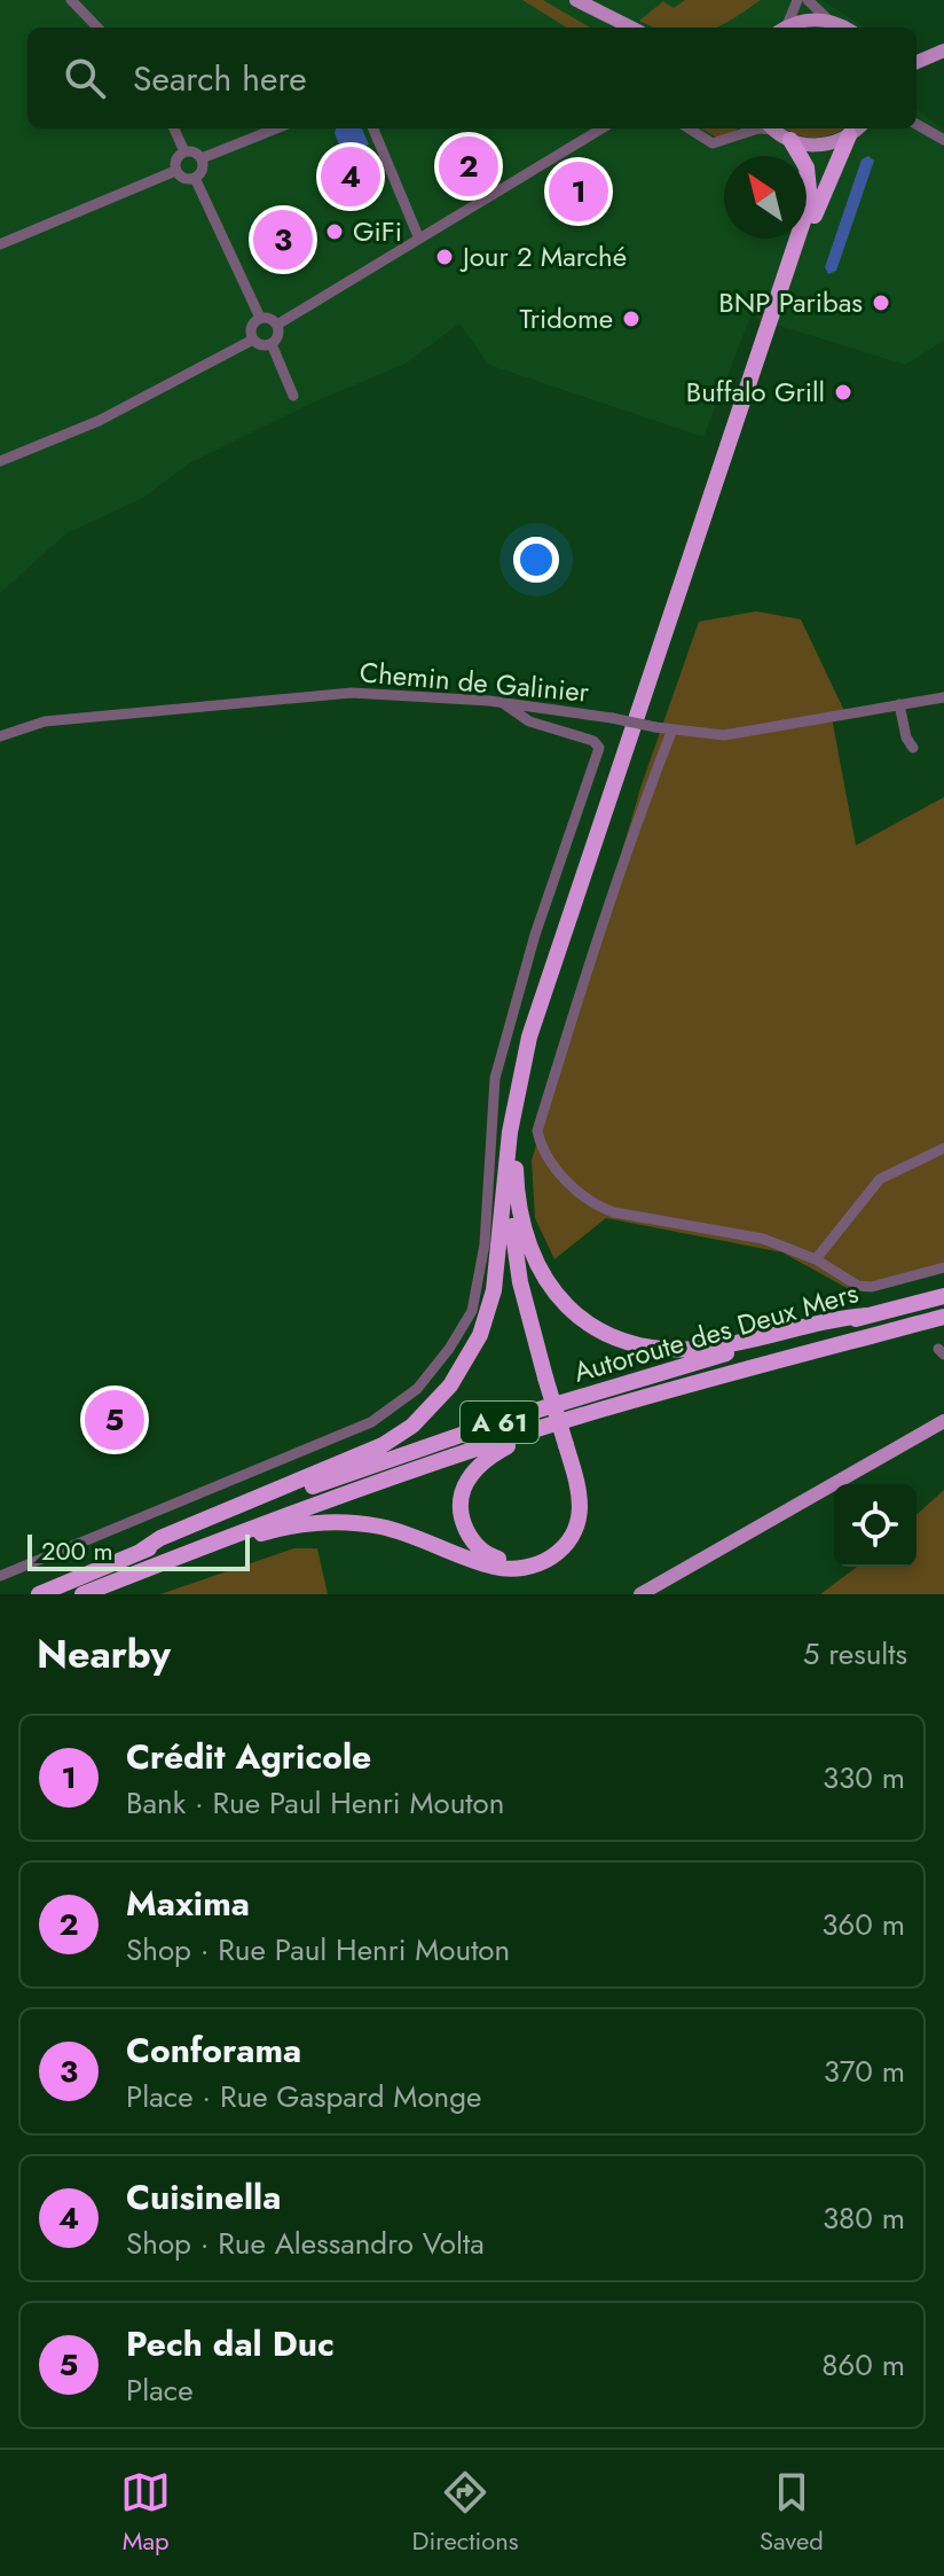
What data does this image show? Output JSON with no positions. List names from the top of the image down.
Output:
{
  "streets": {
    "highway": ["Autoroute des Deux Mers", "A 61"],
    "street": ["Chemin de Galinier"]
  },
  "places": [
    "GiFi",
    "Jour 2 Marché",
    "BNP Paribas",
    "Tridome",
    "Buffalo Grill"
  ],
  "scale_bar": "200 m",
  "north": "top left",
  "page": {
    "search": "Search here",
    "pins": [
      "2",
      "4",
      "1",
      "3",
      "5"
    ],
    "scale": "200 m",
    "heading": ["Nearby", "5 results"],
    "list": [
      {
        "mark": "1",
        "name": "Crédit Agricole",
        "note": "Bank · Rue Paul Henri Mouton",
        "value": "330 m"
      },
      {
        "mark": "2",
        "name": "Maxima",
        "note": "Shop · Rue Paul Henri Mouton",
        "value": "360 m"
      },
      {
        "mark": "3",
        "name": "Conforama",
        "note": "Place · Rue Gaspard Monge",
        "value": "370 m"
      },
      {
        "mark": "4",
        "name": "Cuisinella",
        "note": "Shop · Rue Alessandro Volta",
        "value": "380 m"
      },
      {
        "mark": "5",
        "name": "Pech dal Duc",
        "note": "Place",
        "value": "860 m"
      }
    ],
    "nav": ["Map", "Directions", "Saved"]
  }
}
